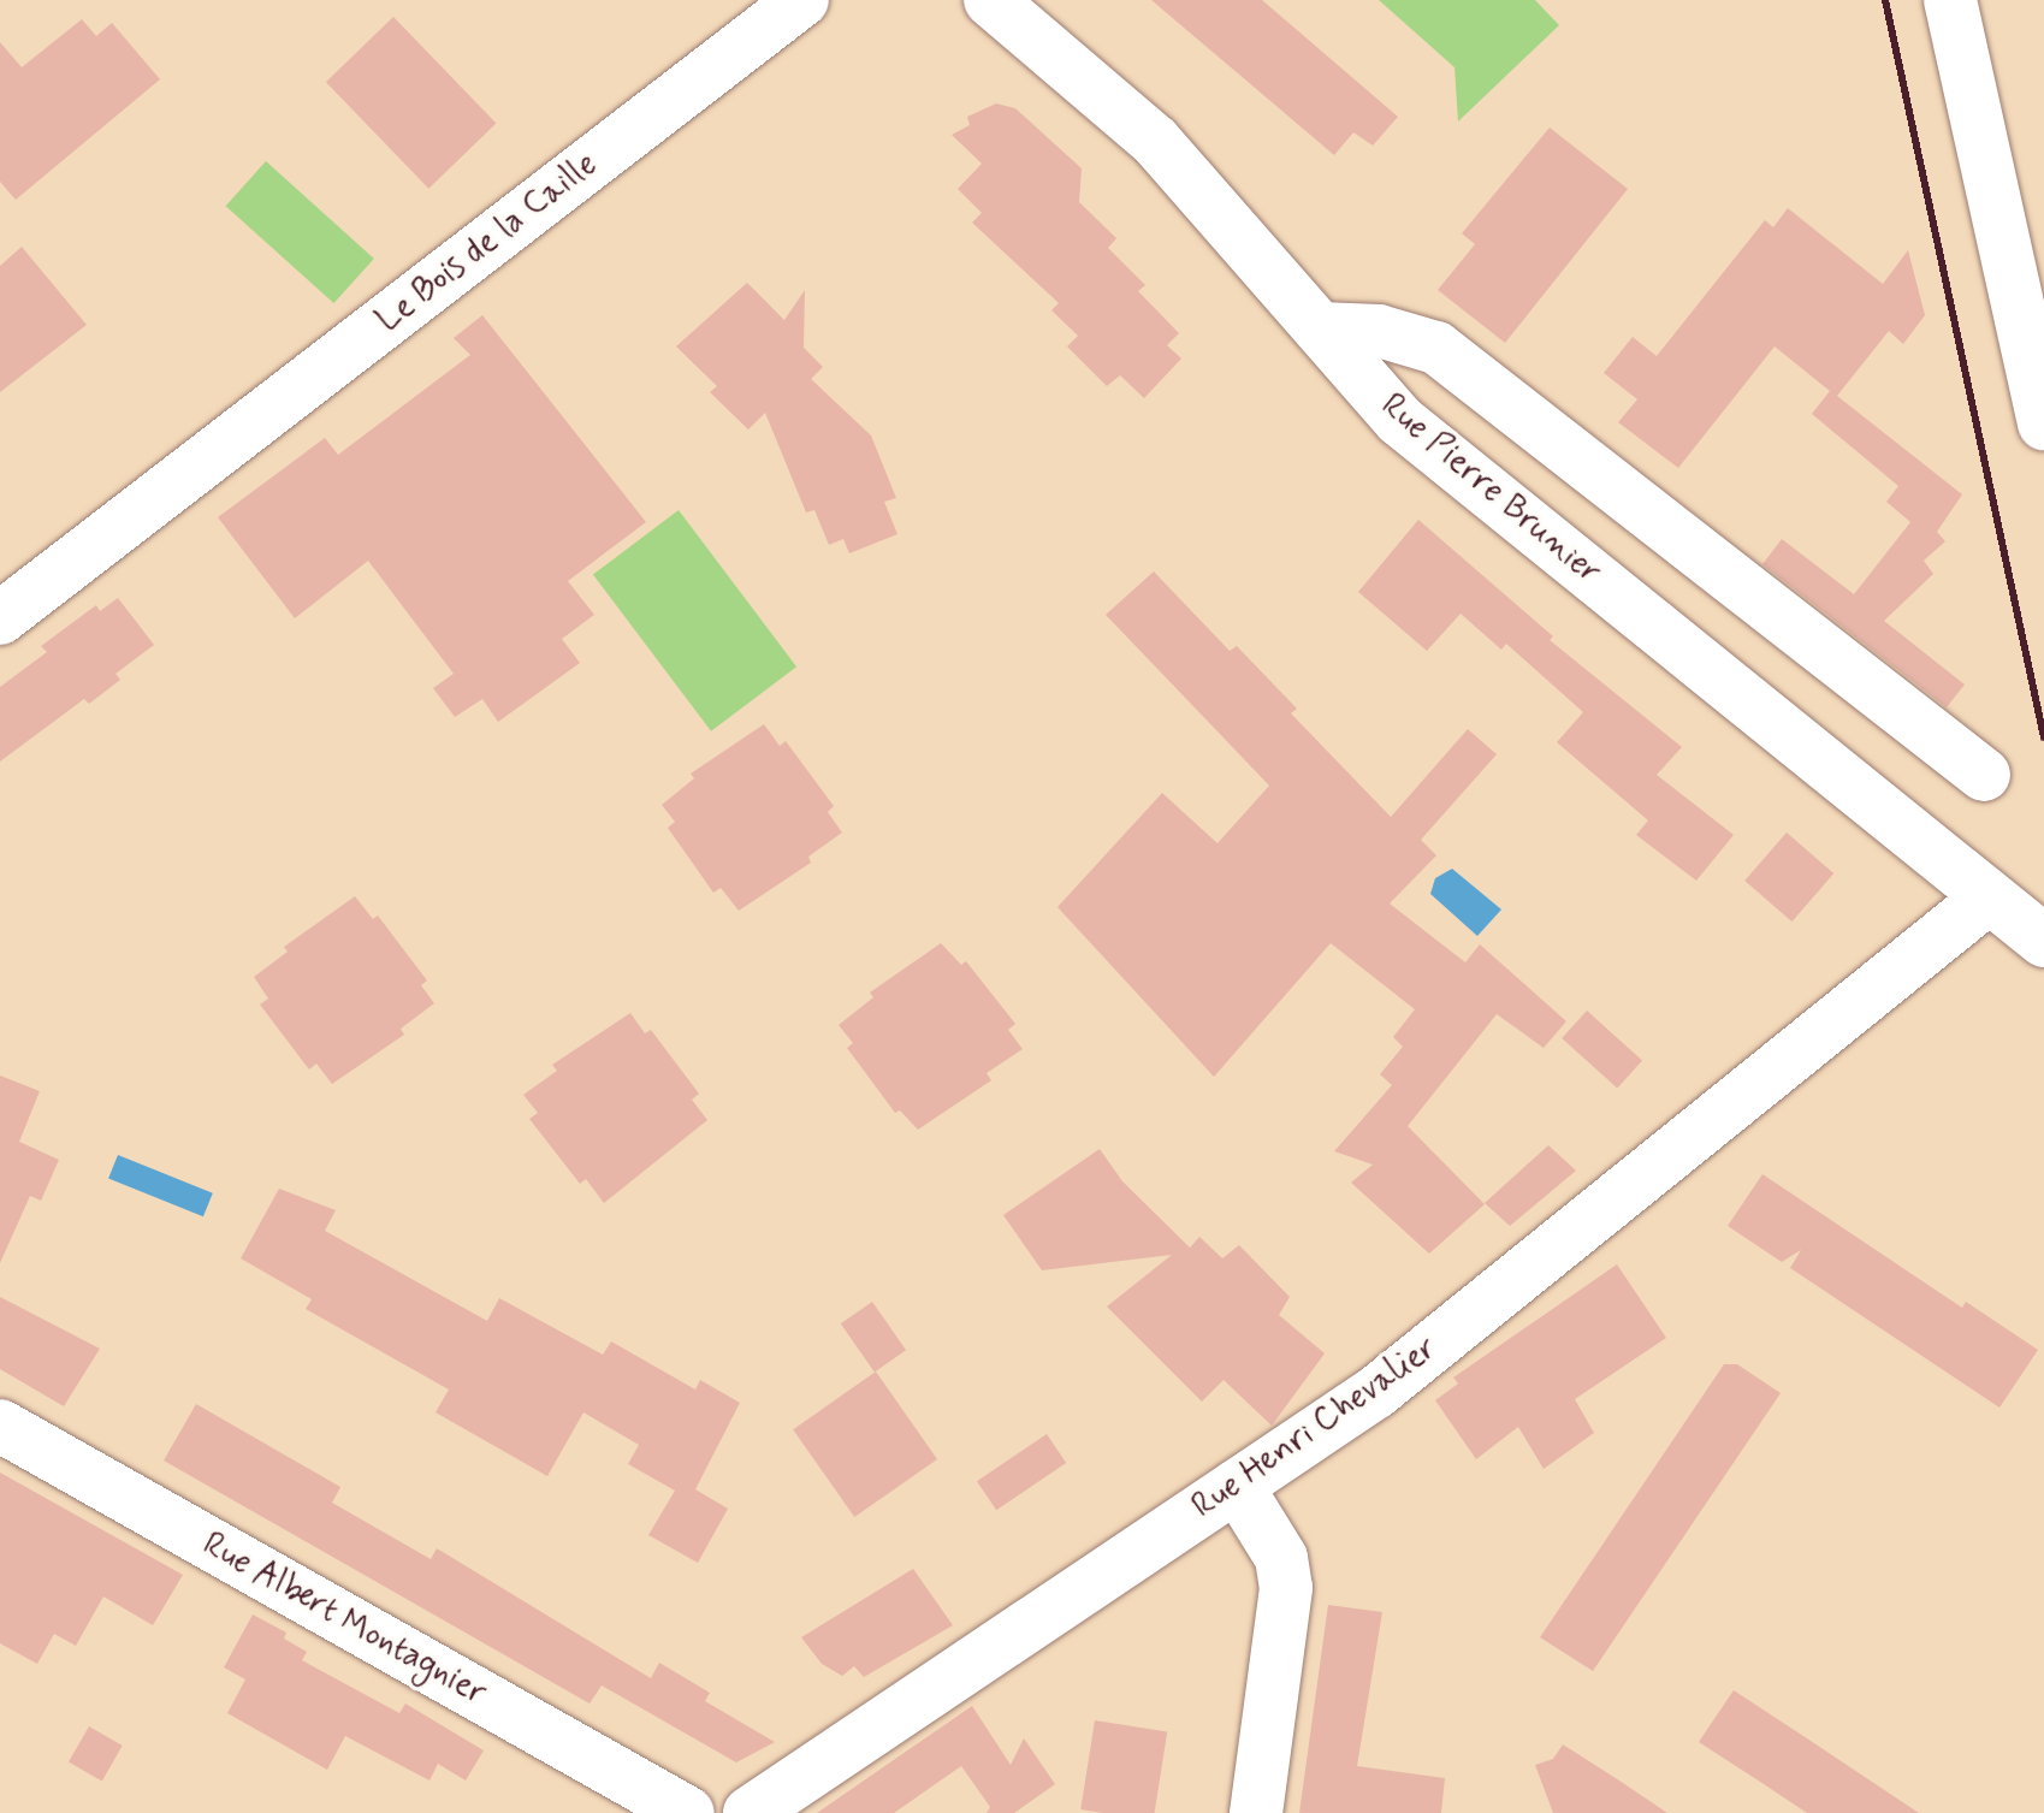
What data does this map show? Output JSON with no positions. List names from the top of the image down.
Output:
{
  "streets": {
    "street": [
      "Le Bois de la Caille",
      "Rue Pierre Brunier",
      "Rue Henri Chevalier",
      "Rue Albert Montagnier"
    ]
  },
  "crossings": [
    ["Rue Pierre Brunier", "Rue Henri Chevalier"]
  ]
}
